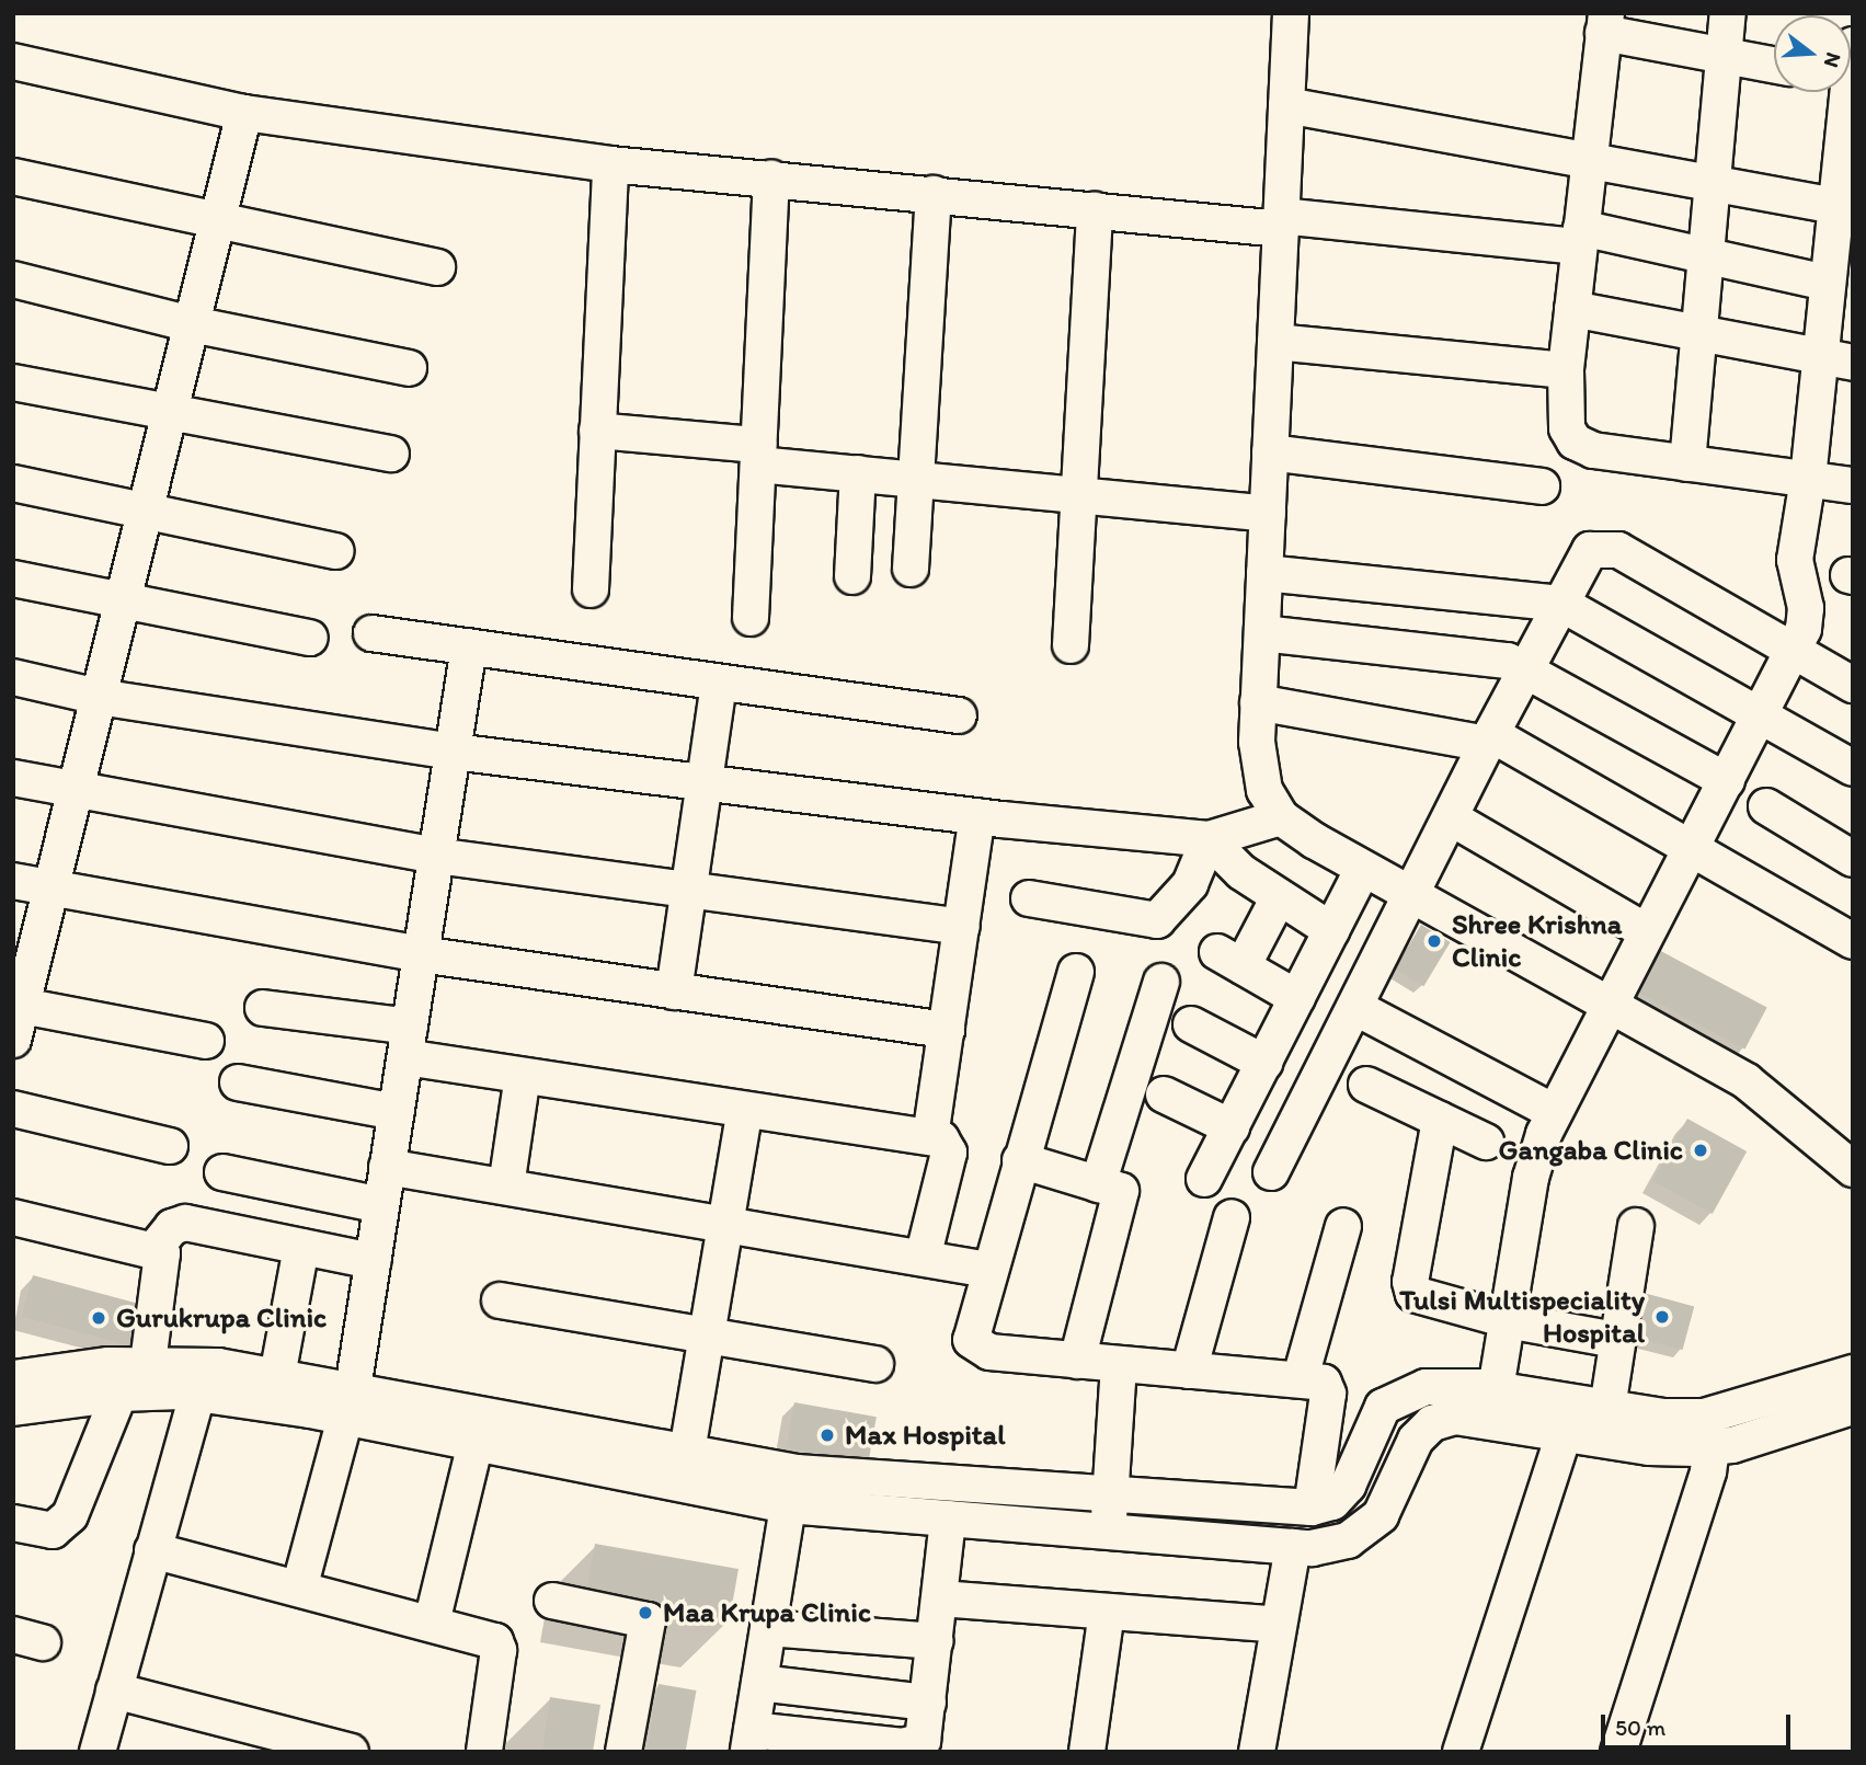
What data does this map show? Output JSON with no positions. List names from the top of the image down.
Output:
{
  "places": [
    "Shree Krishna Clinic",
    "Gangaba Clinic",
    "Tulsi Multispeciality Hospital",
    "Gurukrupa Clinic",
    "Max Hospital",
    "Maa Krupa Clinic"
  ],
  "scale_bar": "50 m",
  "north": "right"
}
